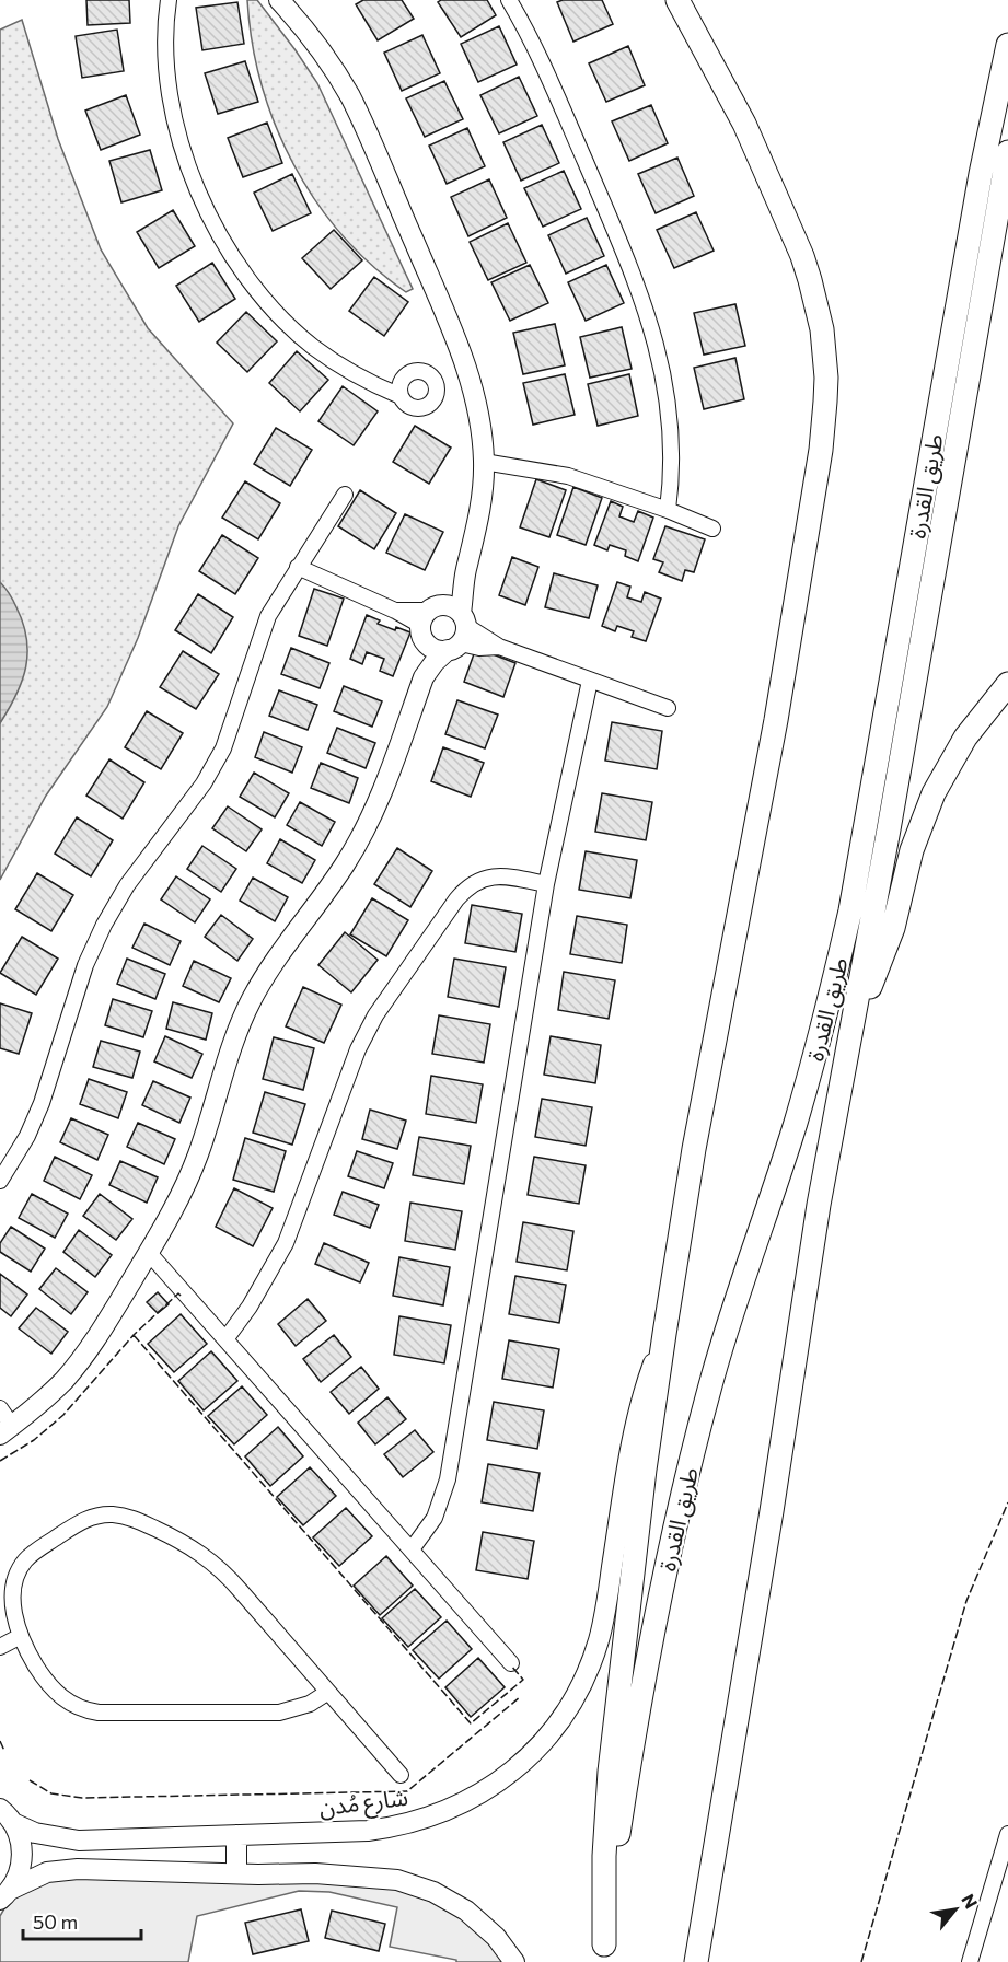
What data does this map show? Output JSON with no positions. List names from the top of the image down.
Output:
{
  "streets": {
    "main road": ["طريق القدرة"],
    "street": ["شارع مُدن"]
  },
  "scale_bar": "50 m",
  "north": "top right"
}
